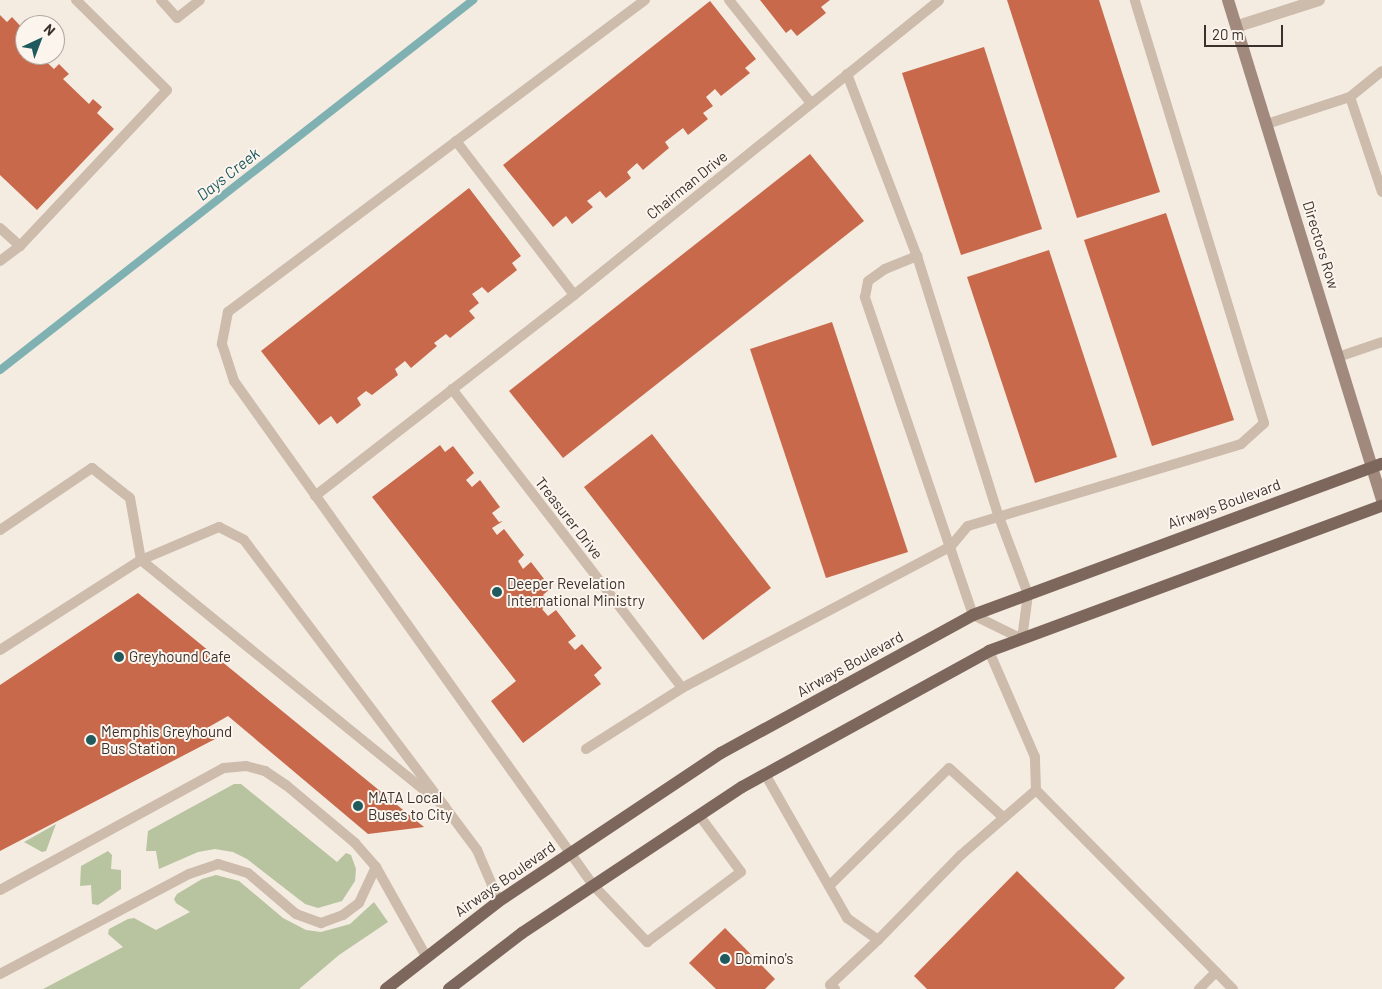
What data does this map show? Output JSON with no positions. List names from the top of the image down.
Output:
{
  "streets": {
    "main road": ["Airways Boulevard"],
    "street": ["Directors Row"],
    "lane": ["Chairman Drive", "Treasurer Drive"]
  },
  "crossings": [
    ["Chairman Drive", "Treasurer Drive"],
    ["Directors Row", "Airways Boulevard"]
  ],
  "water": ["Days Creek"],
  "places": [
    "Deeper Revelation International Ministry",
    "Greyhound Cafe",
    "Memphis Greyhound Bus Station",
    "MATA Local Buses to City",
    "Domino's"
  ],
  "scale_bar": "20 m",
  "north": "top right"
}
